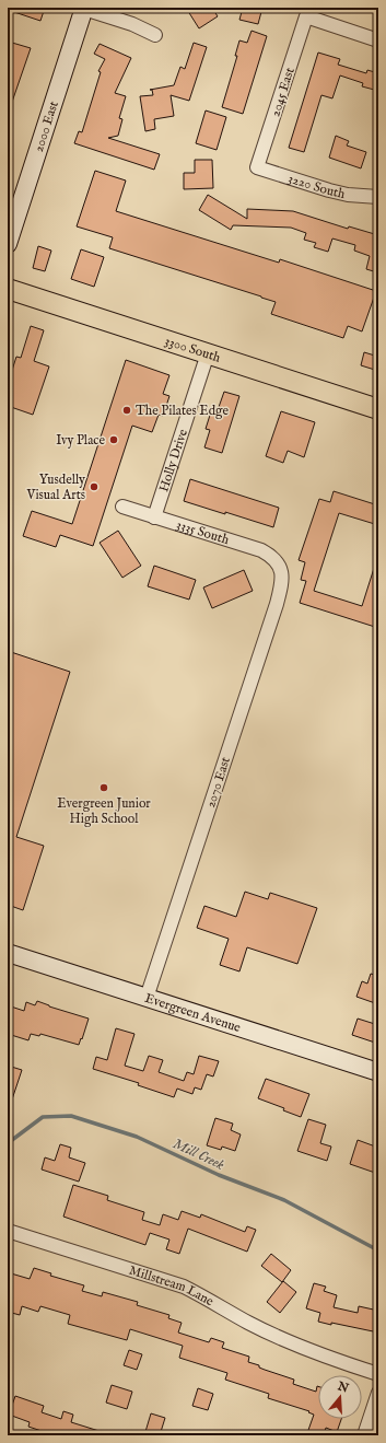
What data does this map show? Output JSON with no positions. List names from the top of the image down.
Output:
{
  "streets": {
    "main road": ["3300 South"],
    "street": [
      "2045 East",
      "2000 East",
      "3220 South",
      "Holly Drive",
      "3335 South",
      "2070 East",
      "Evergreen Avenue",
      "Millstream Lane"
    ]
  },
  "crossings": [
    ["2045 East", "3220 South"],
    ["3300 South", "Holly Drive"],
    ["Holly Drive", "3335 South"],
    ["3335 South", "2070 East"],
    ["2070 East", "Evergreen Avenue"]
  ],
  "water": ["Mill Creek"],
  "places": [
    "The Pilates Edge",
    "Ivy Place",
    "Yusdelly Visual Arts",
    "Evergreen Junior High School"
  ],
  "north": "top"
}
